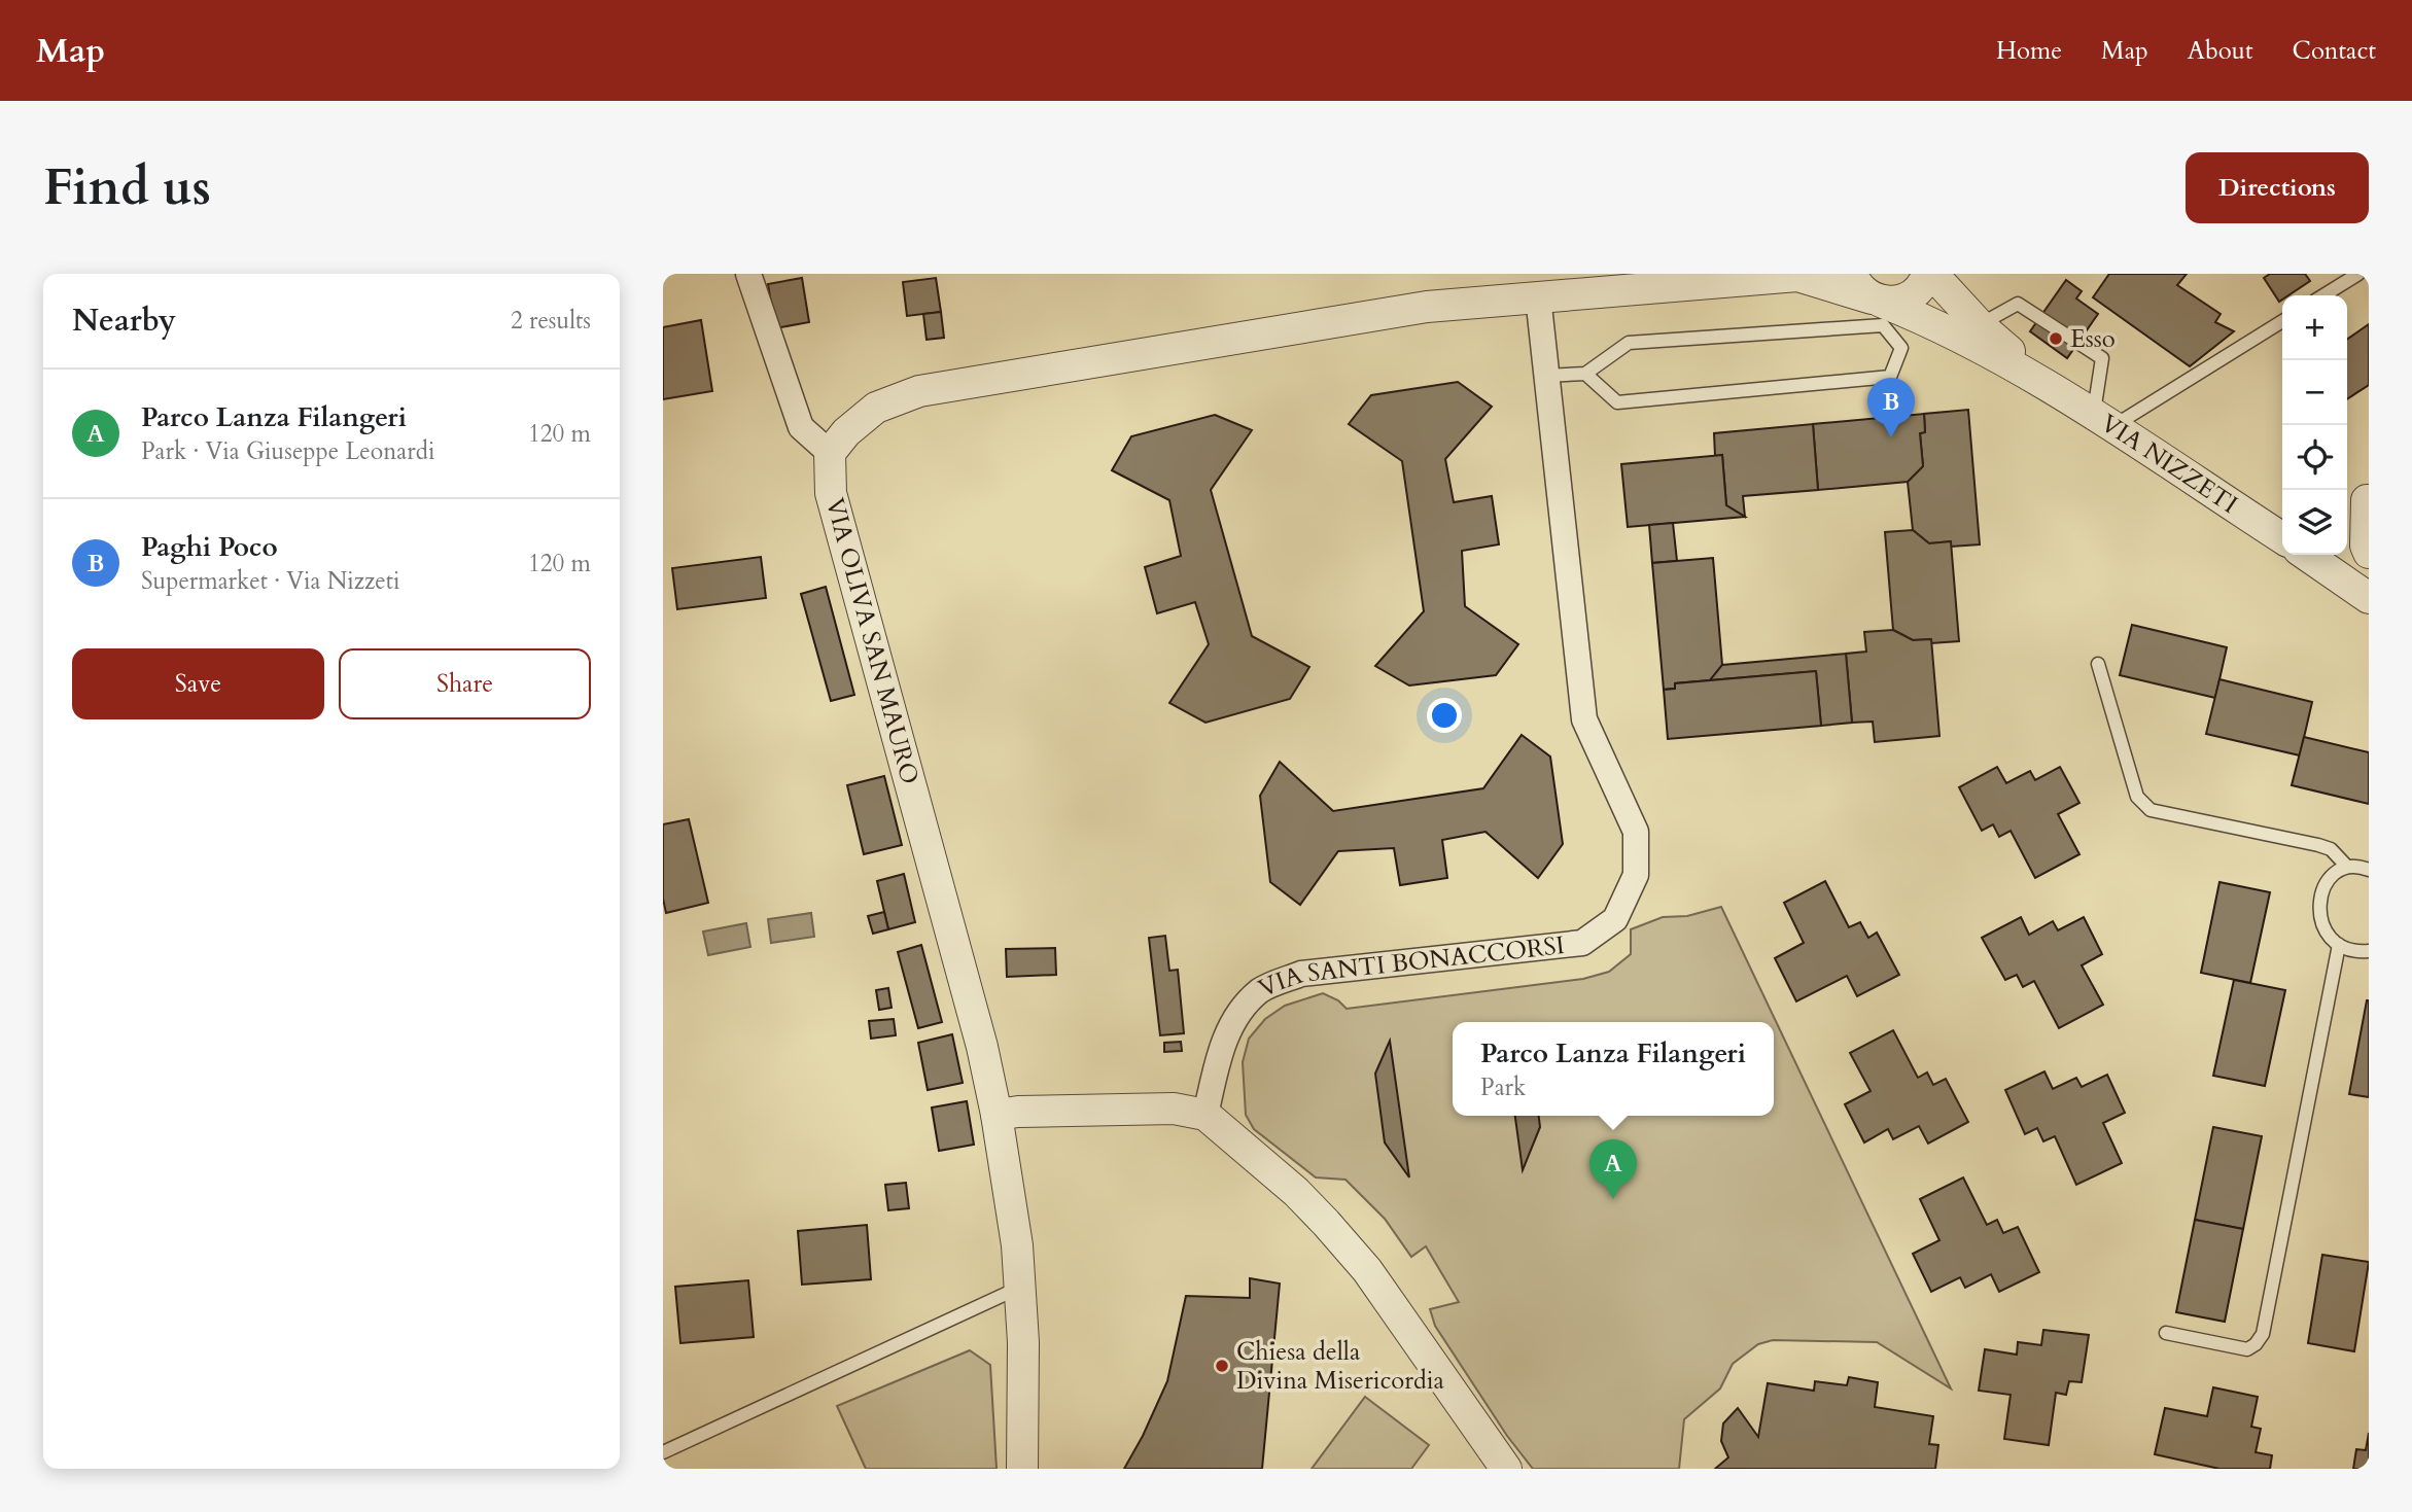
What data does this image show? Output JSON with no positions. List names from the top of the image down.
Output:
{
  "streets": {
    "street": ["VIA NIZZETI", "VIA OLIVA SAN MAURO", "VIA SANTI BONACCORSI"]
  },
  "places": ["Esso", "Chiesa della Divina Misericordia"],
  "page": {
    "header": "Map",
    "nav": [
      "Home",
      "Map",
      "About",
      "Contact"
    ],
    "buttons": [
      "Directions",
      ["Save", "Share"]
    ],
    "title": "Find us",
    "heading": ["Nearby", "2 results"],
    "map_buttons": ["+", "−"],
    "list": [
      {
        "mark": "A",
        "name": "Parco Lanza Filangeri",
        "note": "Park · Via Giuseppe Leonardi",
        "value": "120 m"
      },
      {
        "mark": "B",
        "name": "Paghi Poco",
        "note": "Supermarket · Via Nizzeti",
        "value": "120 m"
      }
    ],
    "pins": ["B", "A"],
    "popup": ["Parco Lanza Filangeri", "Park"]
  }
}
